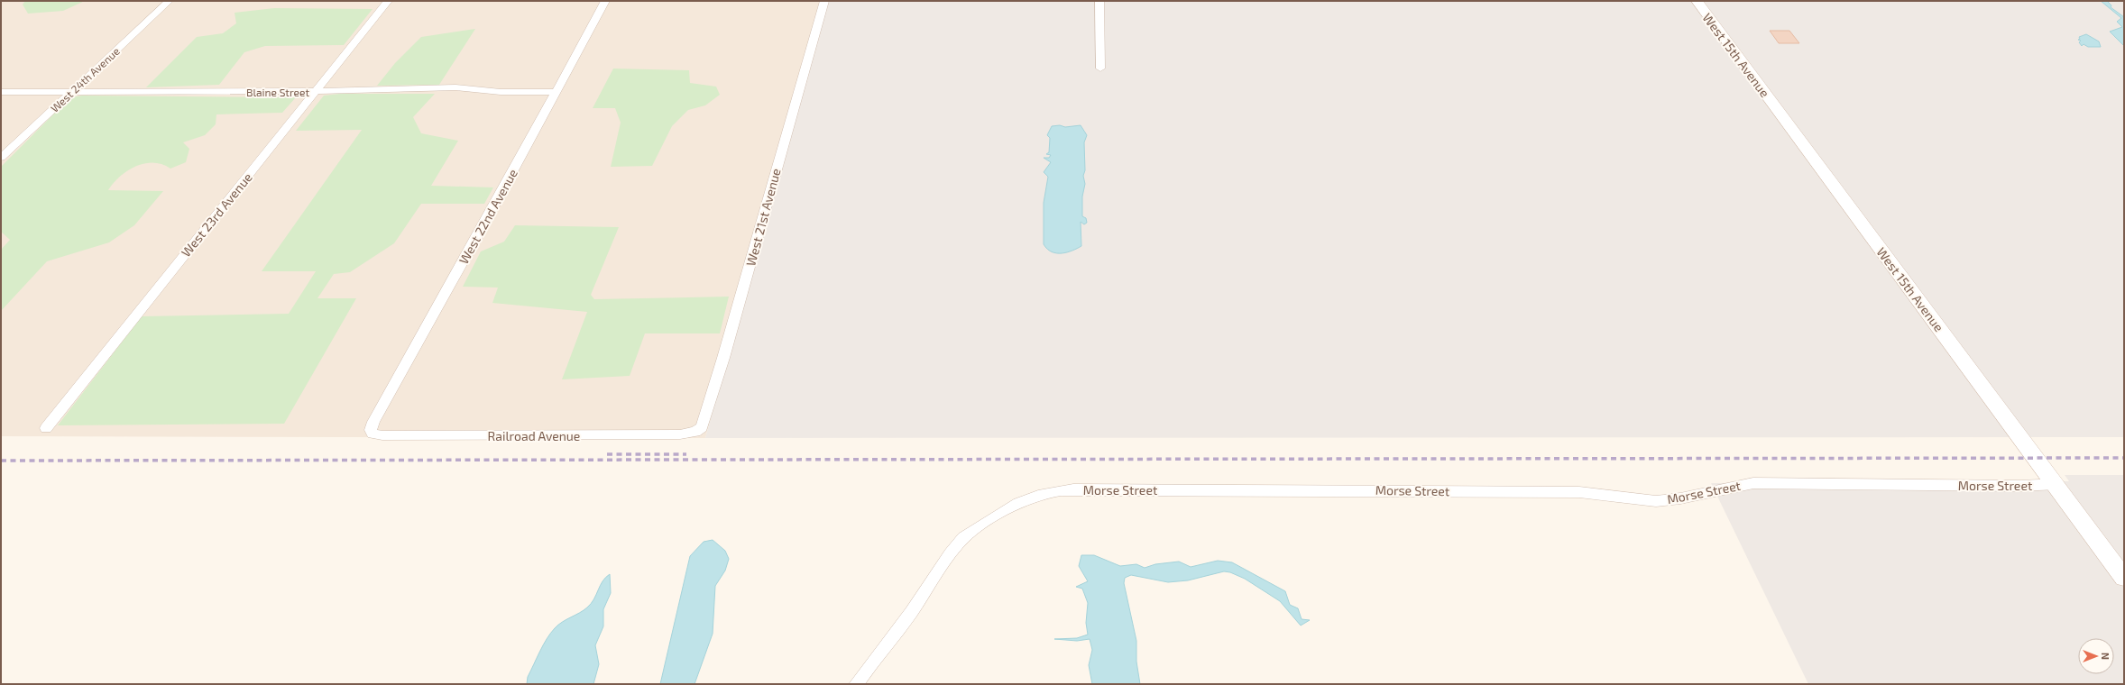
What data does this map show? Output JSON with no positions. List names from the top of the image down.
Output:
{
  "streets": {
    "main road": ["West 15th Avenue"],
    "street": [
      "West 24th Avenue",
      "Blaine Street",
      "West 23rd Avenue",
      "West 22nd Avenue",
      "West 21st Avenue",
      "Railroad Avenue",
      "Morse Street"
    ]
  },
  "crossings": [
    ["West 15th Avenue", "Morse Street"],
    ["West 24th Avenue", "Blaine Street"],
    ["Blaine Street", "West 23rd Avenue"],
    ["Blaine Street", "West 22nd Avenue"],
    ["West 22nd Avenue", "Railroad Avenue"],
    ["West 21st Avenue", "Railroad Avenue"]
  ],
  "north": "right"
}
